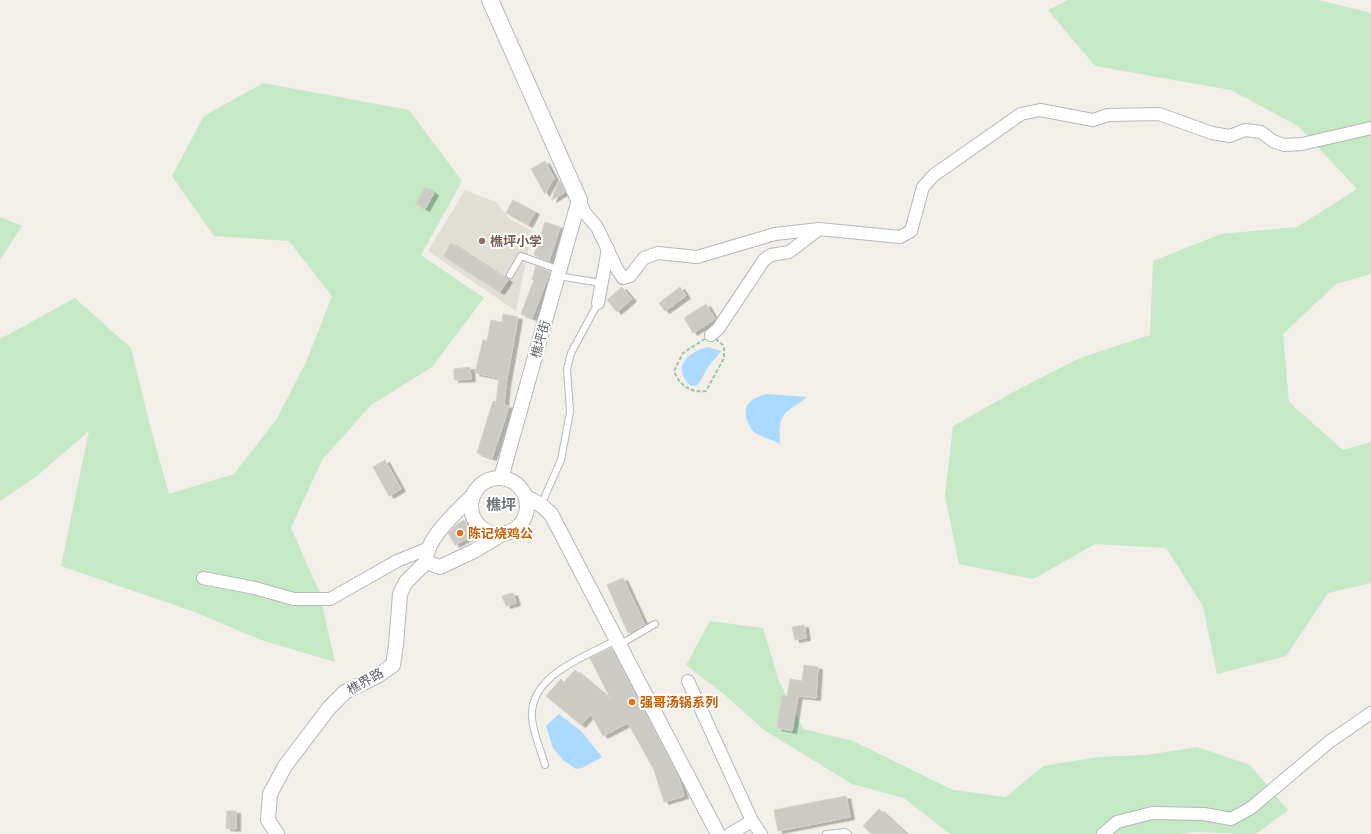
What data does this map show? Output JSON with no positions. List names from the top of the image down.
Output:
{
  "streets": {
    "street": ["樵坪街", "樵界路"]
  },
  "districts": ["樵坪"],
  "places": ["樵坪小学", "陈记烧鸡公", "强哥汤锅系列"]
}
